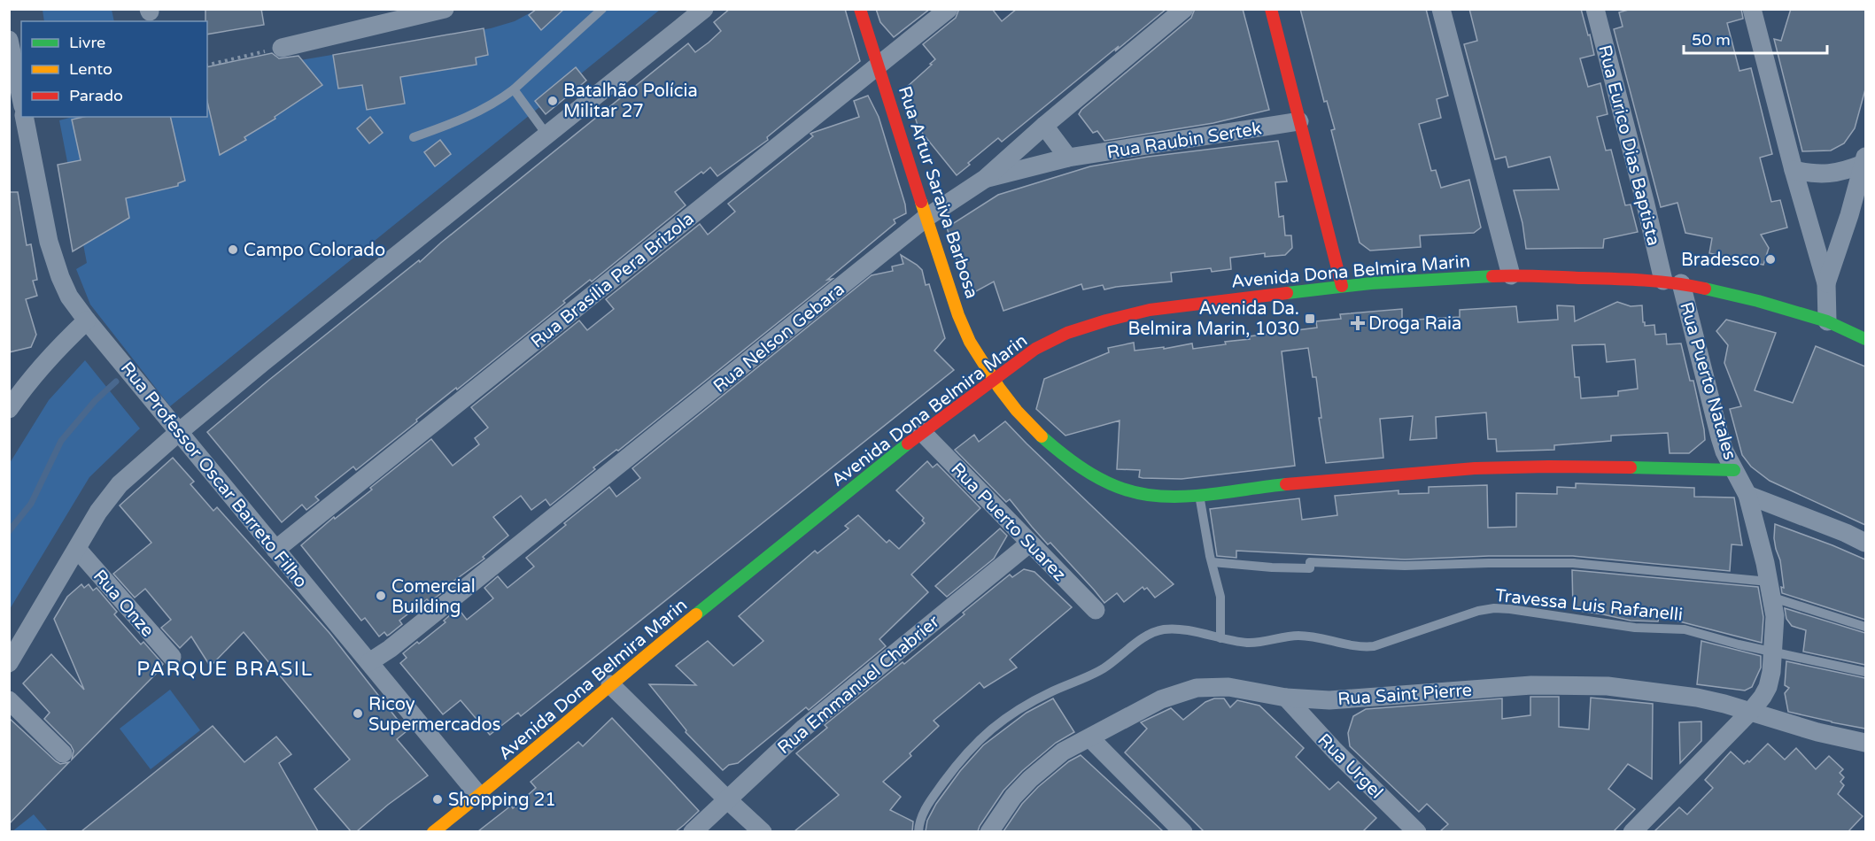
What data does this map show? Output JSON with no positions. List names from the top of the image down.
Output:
{
  "streets": {
    "main road": ["Rua Artur Saraiva Barbosa", "Avenida Dona Belmira Marin"],
    "street": [
      "Rua Raubin Sertek",
      "Rua Eurico Dias Baptista",
      "Rua Brasília Pera Brizola",
      "Rua Nelson Gebara",
      "Rua Puerto Natales",
      "Rua Professor Oscar Barreto Filho",
      "Rua Puerto Suarez",
      "Rua Onze",
      "Rua Emmanuel Chabrier",
      "Rua Saint Pierre",
      "Rua Urgel"
    ],
    "lane": ["Travessa Luis Rafanelli"]
  },
  "crossings": [
    ["Rua Raubin Sertek", "Rua Nelson Gebara"],
    ["Rua Eurico Dias Baptista", "Avenida Dona Belmira Marin"],
    ["Rua Eurico Dias Baptista", "Rua Puerto Natales"],
    ["Rua Artur Saraiva Barbosa", "Avenida Dona Belmira Marin"],
    ["Rua Artur Saraiva Barbosa", "Rua Brasília Pera Brizola"],
    ["Rua Artur Saraiva Barbosa", "Rua Nelson Gebara"],
    ["Avenida Dona Belmira Marin", "Rua Puerto Natales"],
    ["Avenida Dona Belmira Marin", "Rua Professor Oscar Barreto Filho"],
    ["Avenida Dona Belmira Marin", "Rua Puerto Suarez"],
    ["Rua Brasília Pera Brizola", "Rua Professor Oscar Barreto Filho"],
    ["Rua Nelson Gebara", "Rua Professor Oscar Barreto Filho"],
    ["Rua Puerto Natales", "Travessa Luis Rafanelli"],
    ["Rua Puerto Natales", "Rua Saint Pierre"],
    ["Rua Puerto Suarez", "Rua Emmanuel Chabrier"],
    ["Rua Saint Pierre", "Rua Urgel"]
  ],
  "districts": ["PARQUE BRASIL"],
  "places": {
    "other": [
      "Batalhão Polícia Militar 27",
      "Campo Colorado",
      "Bradesco",
      "Comercial Building",
      "Ricoy Supermercados",
      "Shopping 21"
    ],
    "transit": ["Avenida Da. Belmira Marin, 1030"],
    "health": ["Droga Raia"]
  },
  "legend": ["Livre", "Lento", "Parado"],
  "scale_bar": "50 m"
}
